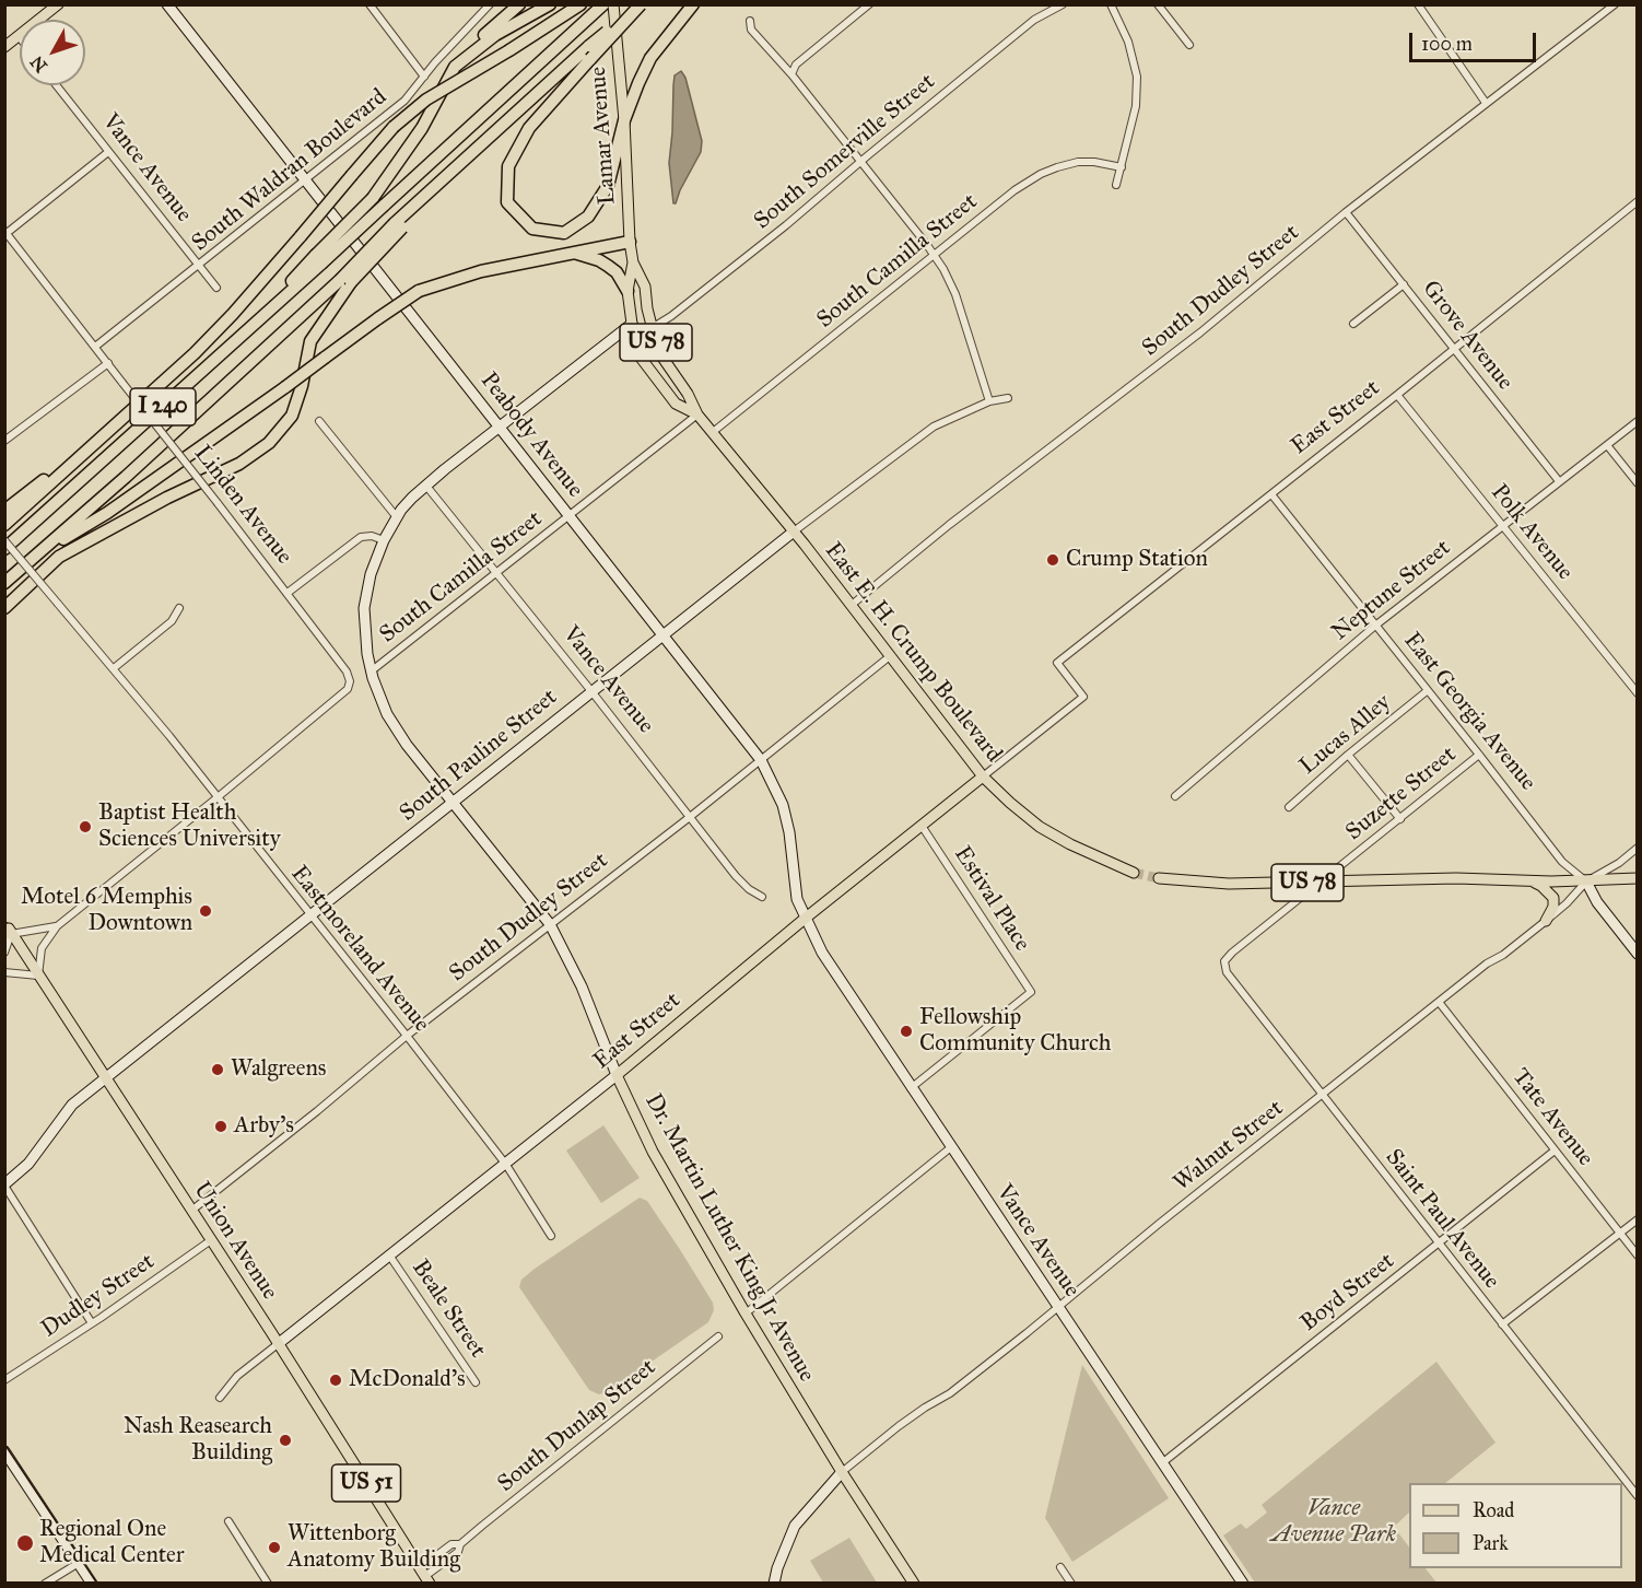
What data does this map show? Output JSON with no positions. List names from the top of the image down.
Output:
{
  "streets": {
    "highway": ["I 240"],
    "main road": [
      "Lamar Avenue",
      "US 78",
      "East Street",
      "East E. H. Crump Boulevard",
      "Dr. Martin Luther King Jr Avenue",
      "Union Avenue",
      "US 51"
    ],
    "street": [
      "South Somerville Street",
      "Vance Avenue",
      "South Waldran Boulevard",
      "South Camilla Street",
      "South Dudley Street",
      "Grove Avenue",
      "Peabody Avenue",
      "Linden Avenue",
      "Polk Avenue",
      "Neptune Street",
      "East Georgia Avenue",
      "Lucas Alley",
      "South Pauline Street",
      "Suzette Street",
      "Estival Place",
      "Eastmoreland Avenue",
      "Tate Avenue",
      "Walnut Street",
      "Saint Paul Avenue",
      "Boyd Street",
      "Dudley Street",
      "Beale Street",
      "South Dunlap Street"
    ]
  },
  "crossings": [
    ["Lamar Avenue", "East E. H. Crump Boulevard"],
    ["South Somerville Street", "East E. H. Crump Boulevard"],
    ["Vance Avenue", "South Waldran Boulevard"],
    ["Vance Avenue", "South Camilla Street"],
    ["Vance Avenue", "South Dudley Street"],
    ["Vance Avenue", "East Street"],
    ["Vance Avenue", "Peabody Avenue"],
    ["Vance Avenue", "South Pauline Street"],
    ["Vance Avenue", "Estival Place"],
    ["Vance Avenue", "Walnut Street"],
    ["Vance Avenue", "Dr. Martin Luther King Jr Avenue"],
    ["Vance Avenue", "Boyd Street"],
    ["South Waldran Boulevard", "Peabody Avenue"],
    ["South Waldran Boulevard", "Linden Avenue"],
    ["South Camilla Street", "Peabody Avenue"],
    ["South Camilla Street", "East E. H. Crump Boulevard"],
    ["South Camilla Street", "Dr. Martin Luther King Jr Avenue"],
    ["South Dudley Street", "Grove Avenue"],
    ["South Dudley Street", "Peabody Avenue"],
    ["South Dudley Street", "East E. H. Crump Boulevard"],
    ["South Dudley Street", "Eastmoreland Avenue"],
    ["South Dudley Street", "Dr. Martin Luther King Jr Avenue"],
    ["South Dudley Street", "Union Avenue"],
    ["Grove Avenue", "East Street"],
    ["Grove Avenue", "Neptune Street"],
    ["US 78", "East Georgia Avenue"],
    ["US 78", "Suzette Street"],
    ["US 78", "Walnut Street"],
    ["East Street", "Peabody Avenue"],
    ["East Street", "Polk Avenue"],
    ["East Street", "East E. H. Crump Boulevard"],
    ["East Street", "East Georgia Avenue"],
    ["East Street", "Estival Place"],
    ["East Street", "Eastmoreland Avenue"],
    ["East Street", "Dr. Martin Luther King Jr Avenue"],
    ["East Street", "Union Avenue"],
    ["East Street", "Beale Street"],
    ["Peabody Avenue", "South Pauline Street"],
    ["Peabody Avenue", "Dr. Martin Luther King Jr Avenue"],
    ["Linden Avenue", "Eastmoreland Avenue"],
    ["Polk Avenue", "Neptune Street"],
    ["Neptune Street", "East Georgia Avenue"],
    ["East E. H. Crump Boulevard", "South Pauline Street"],
    ["East E. H. Crump Boulevard", "Dr. Martin Luther King Jr Avenue"],
    ["East Georgia Avenue", "Lucas Alley"],
    ["East Georgia Avenue", "Suzette Street"],
    ["East Georgia Avenue", "Walnut Street"],
    ["South Pauline Street", "Eastmoreland Avenue"],
    ["South Pauline Street", "Dr. Martin Luther King Jr Avenue"],
    ["South Pauline Street", "Union Avenue"],
    ["Suzette Street", "Saint Paul Avenue"],
    ["Tate Avenue", "Walnut Street"],
    ["Tate Avenue", "Boyd Street"],
    ["Walnut Street", "Saint Paul Avenue"],
    ["Walnut Street", "Dr. Martin Luther King Jr Avenue"],
    ["Saint Paul Avenue", "Boyd Street"],
    ["Union Avenue", "Dudley Street"],
    ["Union Avenue", "South Dunlap Street"]
  ],
  "parks": ["Vance Avenue Park"],
  "places": [
    "Crump Station",
    "Baptist Health Sciences University",
    "Motel 6 Memphis Downtown",
    "Fellowship Community Church",
    "Walgreens",
    "Arby's",
    "McDonald's",
    "Nash Reasearch Building",
    "Regional One Medical Center",
    "Wittenborg Anatomy Building"
  ],
  "legend": ["Road", "Park"],
  "scale_bar": "100 m",
  "north": "bottom left"
}
